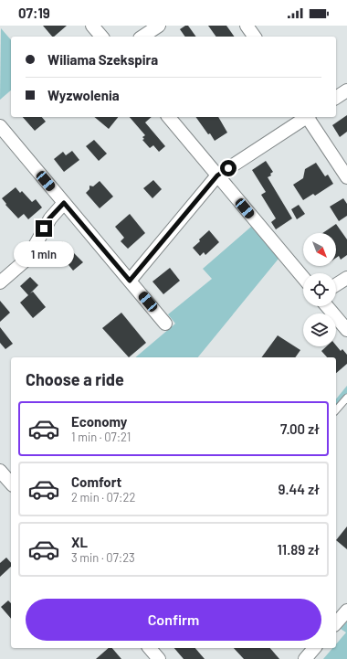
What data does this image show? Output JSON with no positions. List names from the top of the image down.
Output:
{
  "north": "bottom right",
  "page": {
    "status": "07:19",
    "banner": ["Wiliama Szekspira", "Wyzwolenia"],
    "bubble": "1 min",
    "heading": "Choose a ride",
    "list": [
      {
        "name": "Economy",
        "note": "1 min · 07:21",
        "value": "7.00 zł"
      },
      {
        "name": "Comfort",
        "note": "2 min · 07:22",
        "value": "9.44 zł"
      },
      {
        "name": "XL",
        "note": "3 min · 07:23",
        "value": "11.89 zł"
      }
    ],
    "buttons": "Confirm"
  }
}
